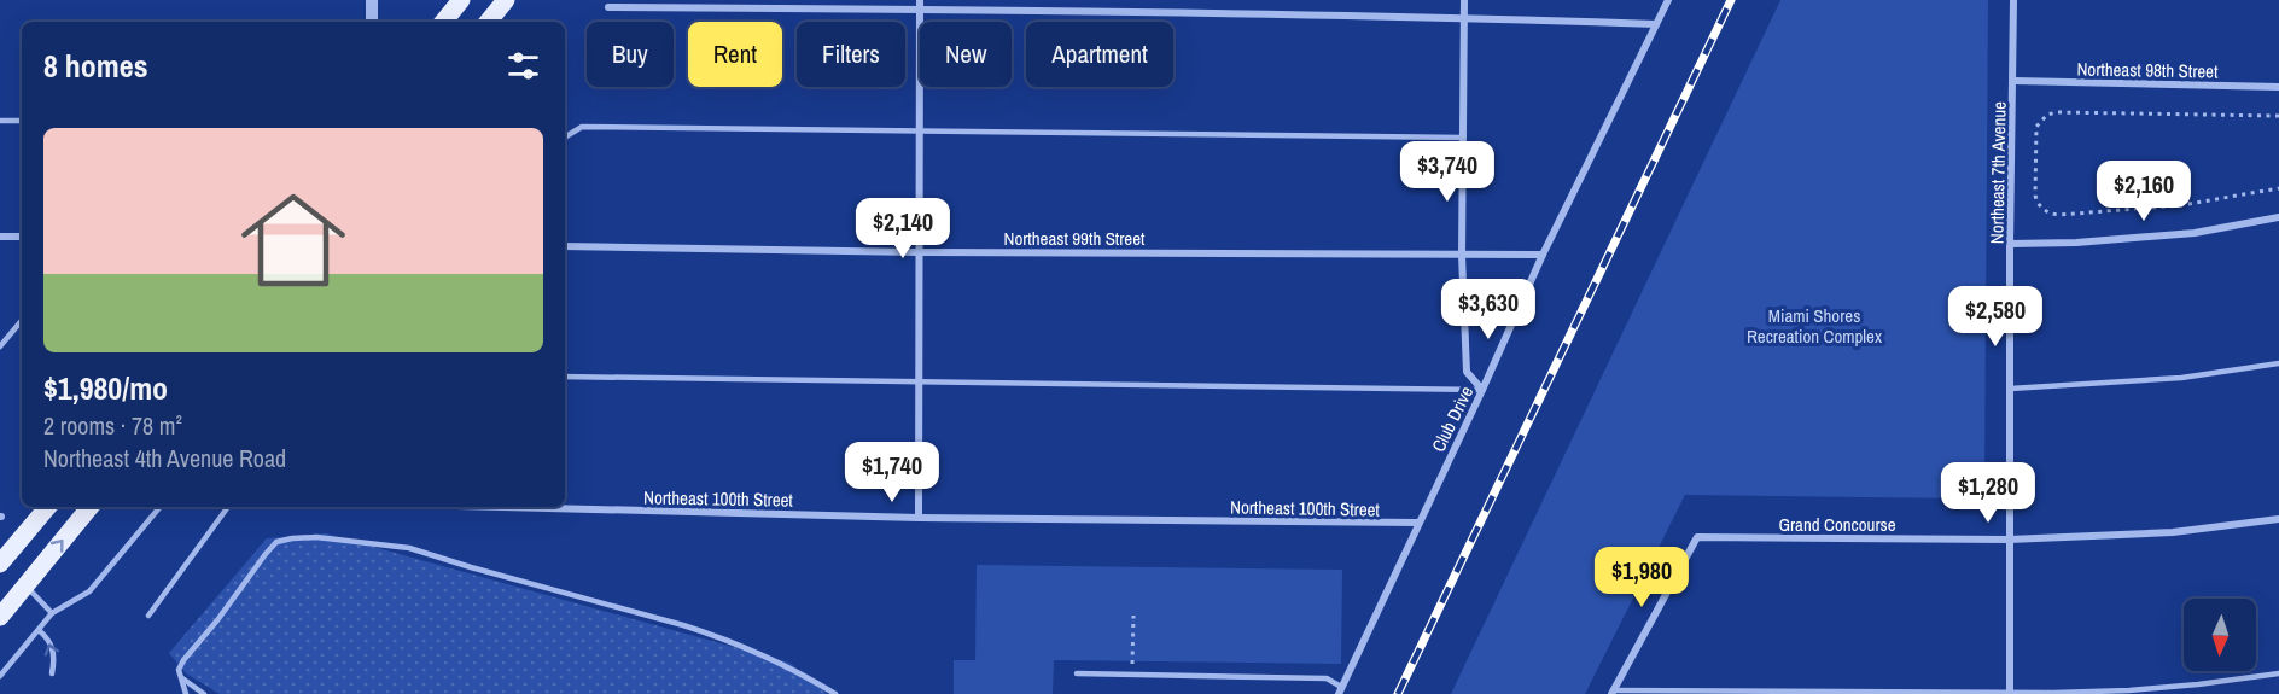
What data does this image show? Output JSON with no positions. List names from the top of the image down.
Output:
{
  "streets": {
    "street": [
      "Northeast 98th Street",
      "Northeast 7th Avenue",
      "Northeast 99th Street",
      "Club Drive",
      "Northeast 100th Street",
      "Grand Concourse"
    ]
  },
  "crossings": [
    ["Northeast 98th Street", "Northeast 7th Avenue"],
    ["Northeast 7th Avenue", "Grand Concourse"],
    ["Northeast 99th Street", "Club Drive"],
    ["Club Drive", "Northeast 100th Street"]
  ],
  "parks": ["Miami Shores Recreation Complex"],
  "north": "bottom",
  "page": {
    "chip": [
      "Buy",
      "Rent",
      "Filters",
      "New",
      "Apartment"
    ],
    "heading": "8 homes",
    "list": [
      {
        "name": "$1,980/mo",
        "note": "2 rooms · 78 m² · Northeast 4th Avenue Road"
      }
    ],
    "price": [
      "$3,740",
      "$2,160",
      "$2,140",
      "$3,630",
      "$2,580",
      "$1,740",
      "$1,280",
      "$1,980"
    ]
  }
}
